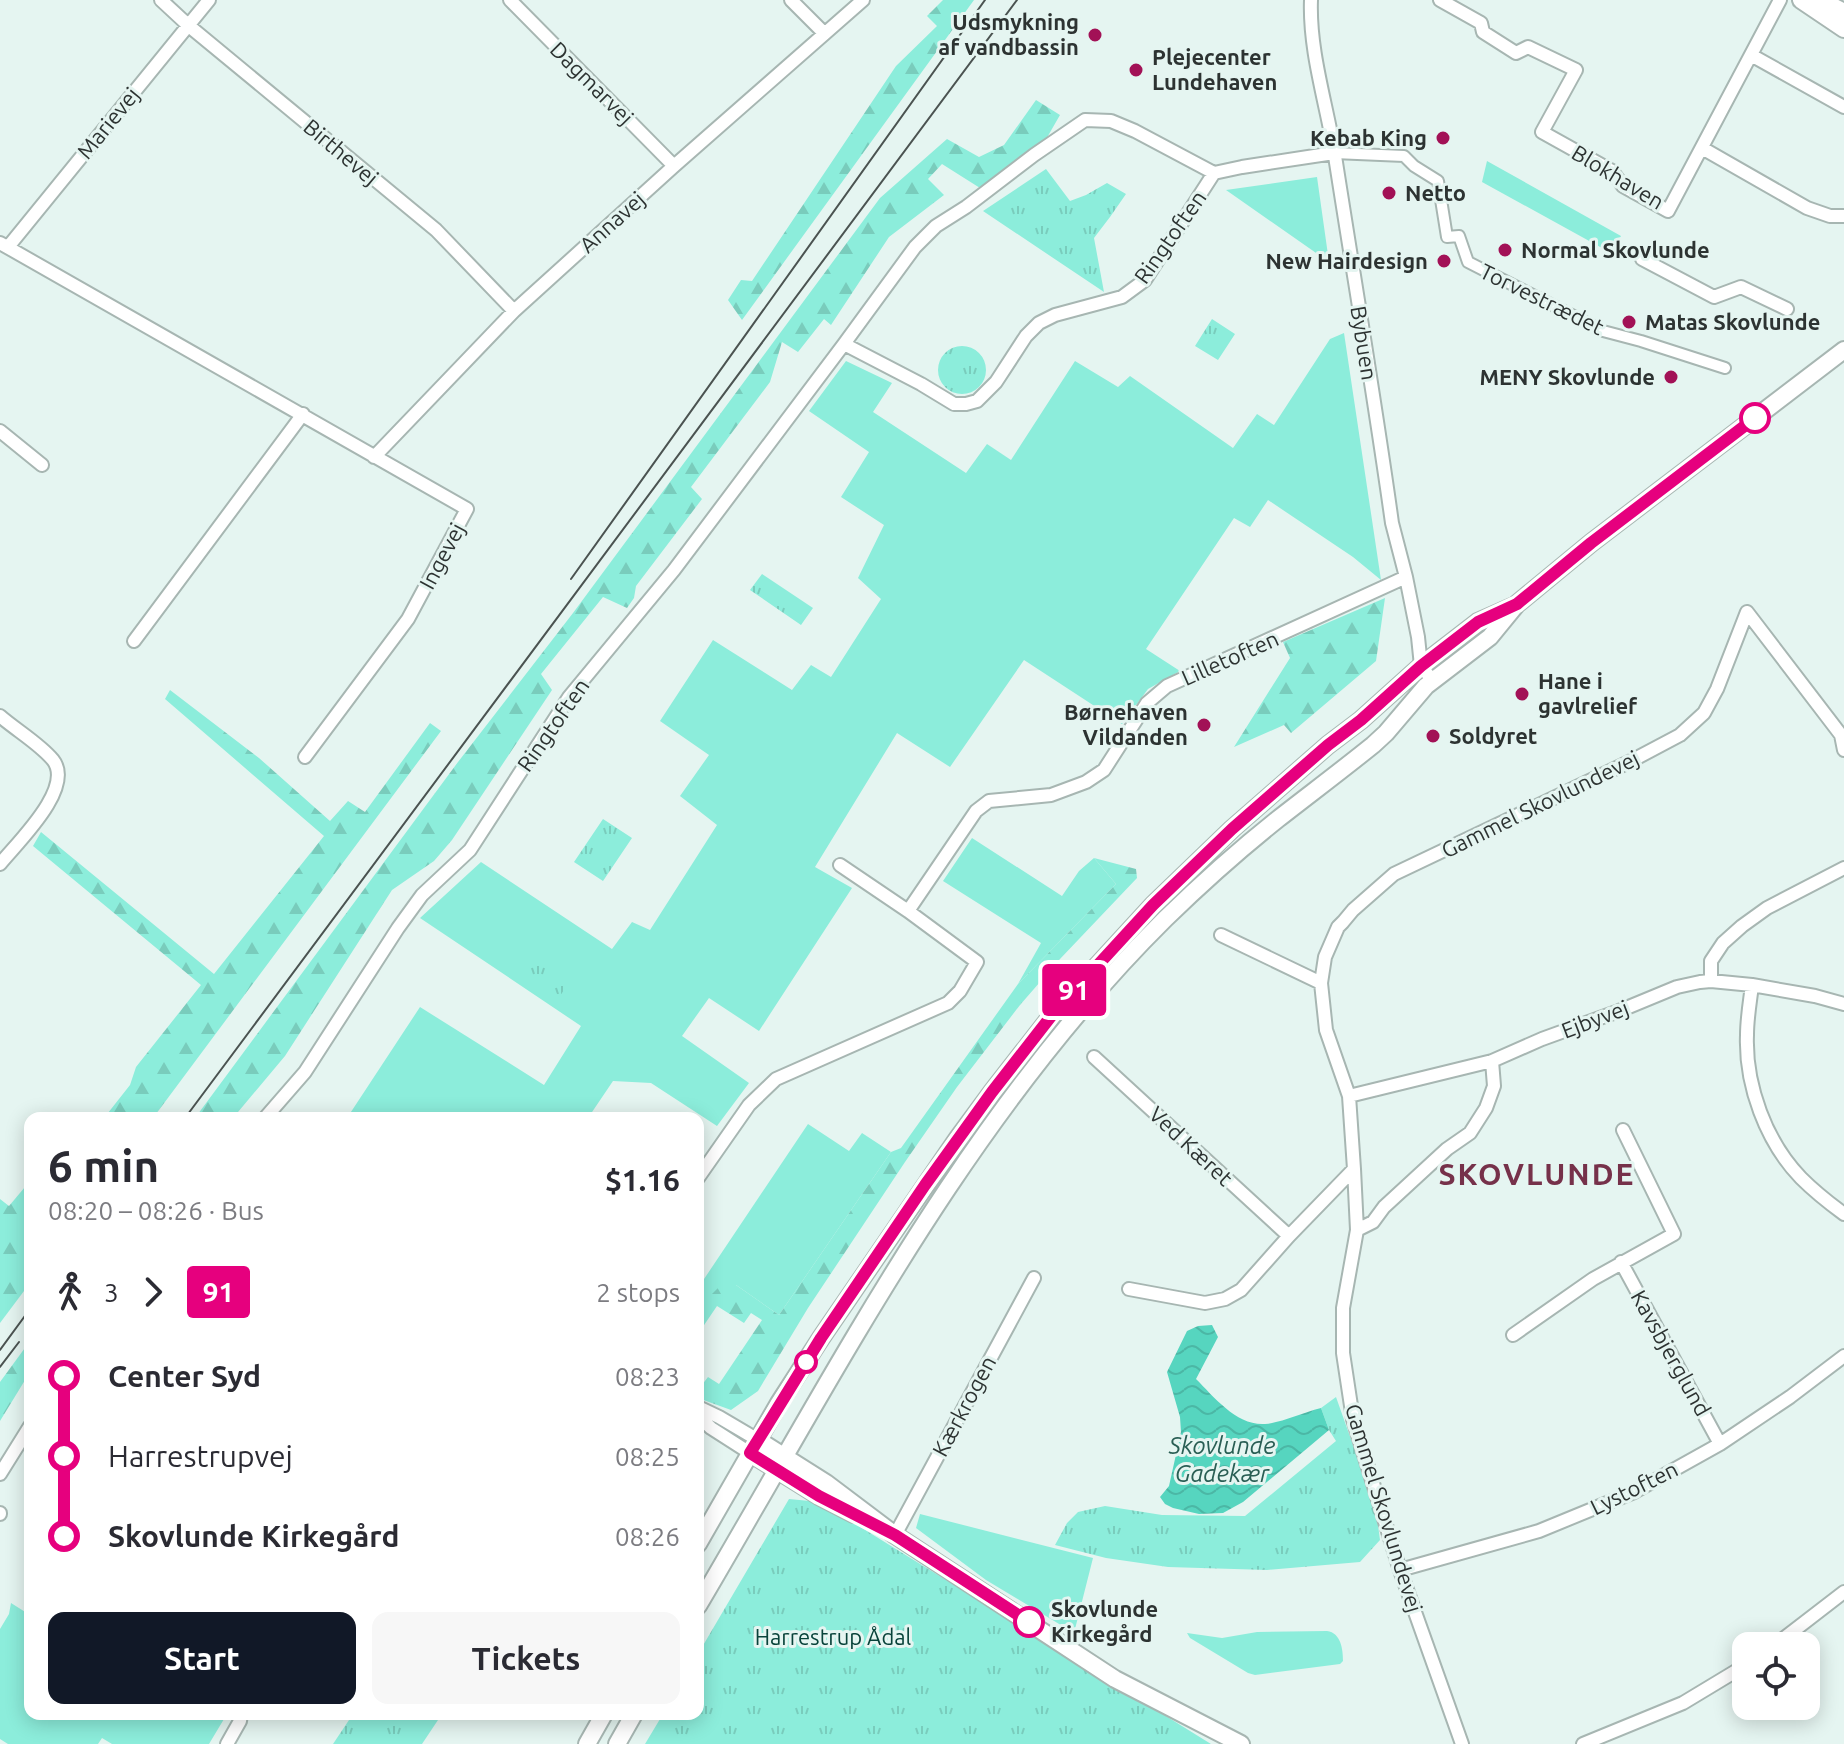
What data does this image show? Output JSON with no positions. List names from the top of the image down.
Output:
{
  "streets": {
    "street": [
      "Dagmarvej",
      "Marievej",
      "Birthevej",
      "Blokhaven",
      "Annavej",
      "Ringtoften",
      "Torvestrædet",
      "Bybuen",
      "Ingevej",
      "Lilletoften",
      "Gammel Skovlundevej",
      "Ejbyvej",
      "Ved Kæret",
      "Kavsbjerglund",
      "Kærkrogen",
      "Lystoften"
    ]
  },
  "crossings": [
    ["Dagmarvej", "Annavej"],
    ["Marievej", "Birthevej"],
    ["Marievej", "Ingevej"],
    ["Birthevej", "Annavej"],
    ["Annavej", "Ingevej"],
    ["Ringtoften", "Torvestrædet"],
    ["Ringtoften", "Bybuen"],
    ["Torvestrædet", "Bybuen"],
    ["Bybuen", "Lilletoften"],
    ["Gammel Skovlundevej", "Ejbyvej"],
    ["Gammel Skovlundevej", "Lystoften"],
    ["Kavsbjerglund", "Lystoften"]
  ],
  "districts": ["SKOVLUNDE"],
  "water": ["Skovlunde Gadekær"],
  "parks": ["Harrestrup Ådal"],
  "places": [
    "Udsmykning af vandbassin",
    "Plejecenter Lundehaven",
    "Kebab King",
    "Netto",
    "Normal Skovlunde",
    "New Hairdesign",
    "Matas Skovlunde",
    "MENY Skovlunde",
    "Hane i gavlrelief",
    "Børnehaven Vildanden",
    "Soldyret",
    "Skovlunde Kirkegård"
  ],
  "lines": ["bus line 91"],
  "page": {
    "on_map": "91",
    "heading": ["6 min", "08:20 – 08:26 · Bus", "$1.16"],
    "legs": ["3", "91", "2 stops"],
    "list": [
      {
        "name": "Center Syd",
        "value": "08:23"
      },
      {
        "name": "Harrestrupvej",
        "value": "08:25"
      },
      {
        "name": "Skovlunde Kirkegård",
        "value": "08:26"
      }
    ],
    "buttons": ["Start", "Tickets"]
  }
}
